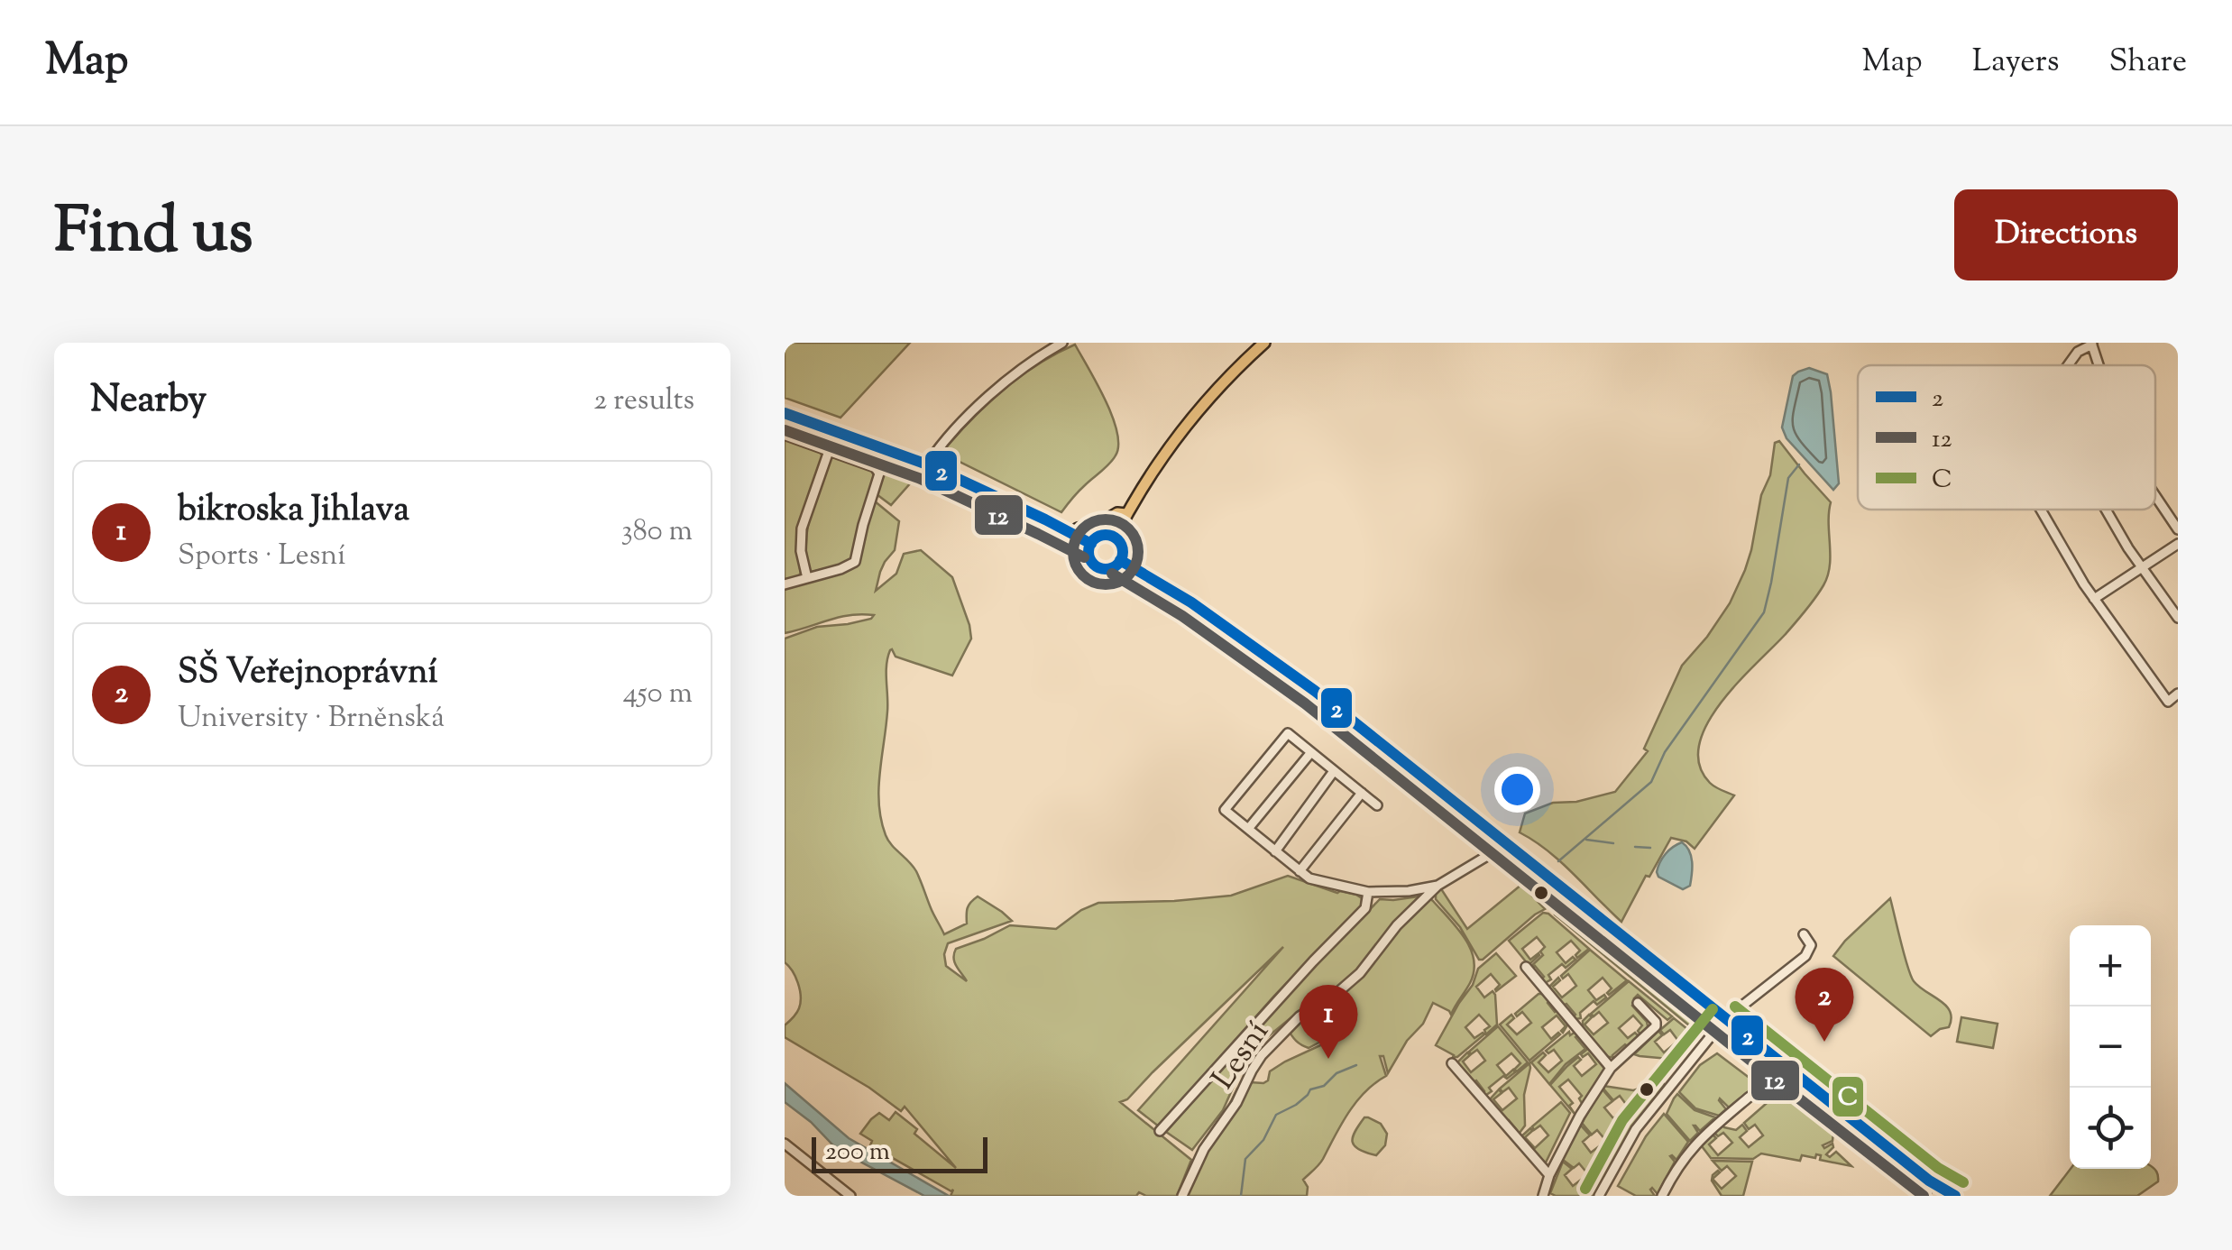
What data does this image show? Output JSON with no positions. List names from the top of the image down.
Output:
{
  "streets": {
    "street": ["Lesní"]
  },
  "lines": ["transit line 2", "transit line 12", "transit line C"],
  "legend": ["2", "12", "C"],
  "scale_bar": "200 m",
  "page": {
    "header": "Map",
    "nav": ["Map", "Layers", "Share"],
    "title": "Find us",
    "buttons": "Directions",
    "heading": ["Nearby", "2 results"],
    "list": [
      {
        "mark": "1",
        "name": "bikroska Jihlava",
        "note": "Sports · Lesní",
        "value": "380 m"
      },
      {
        "mark": "2",
        "name": "SŠ Veřejnoprávní",
        "note": "University · Brněnská",
        "value": "450 m"
      }
    ],
    "map_buttons": ["+", "−"],
    "pins": ["2", "1"],
    "scale": "200 m"
  }
}
